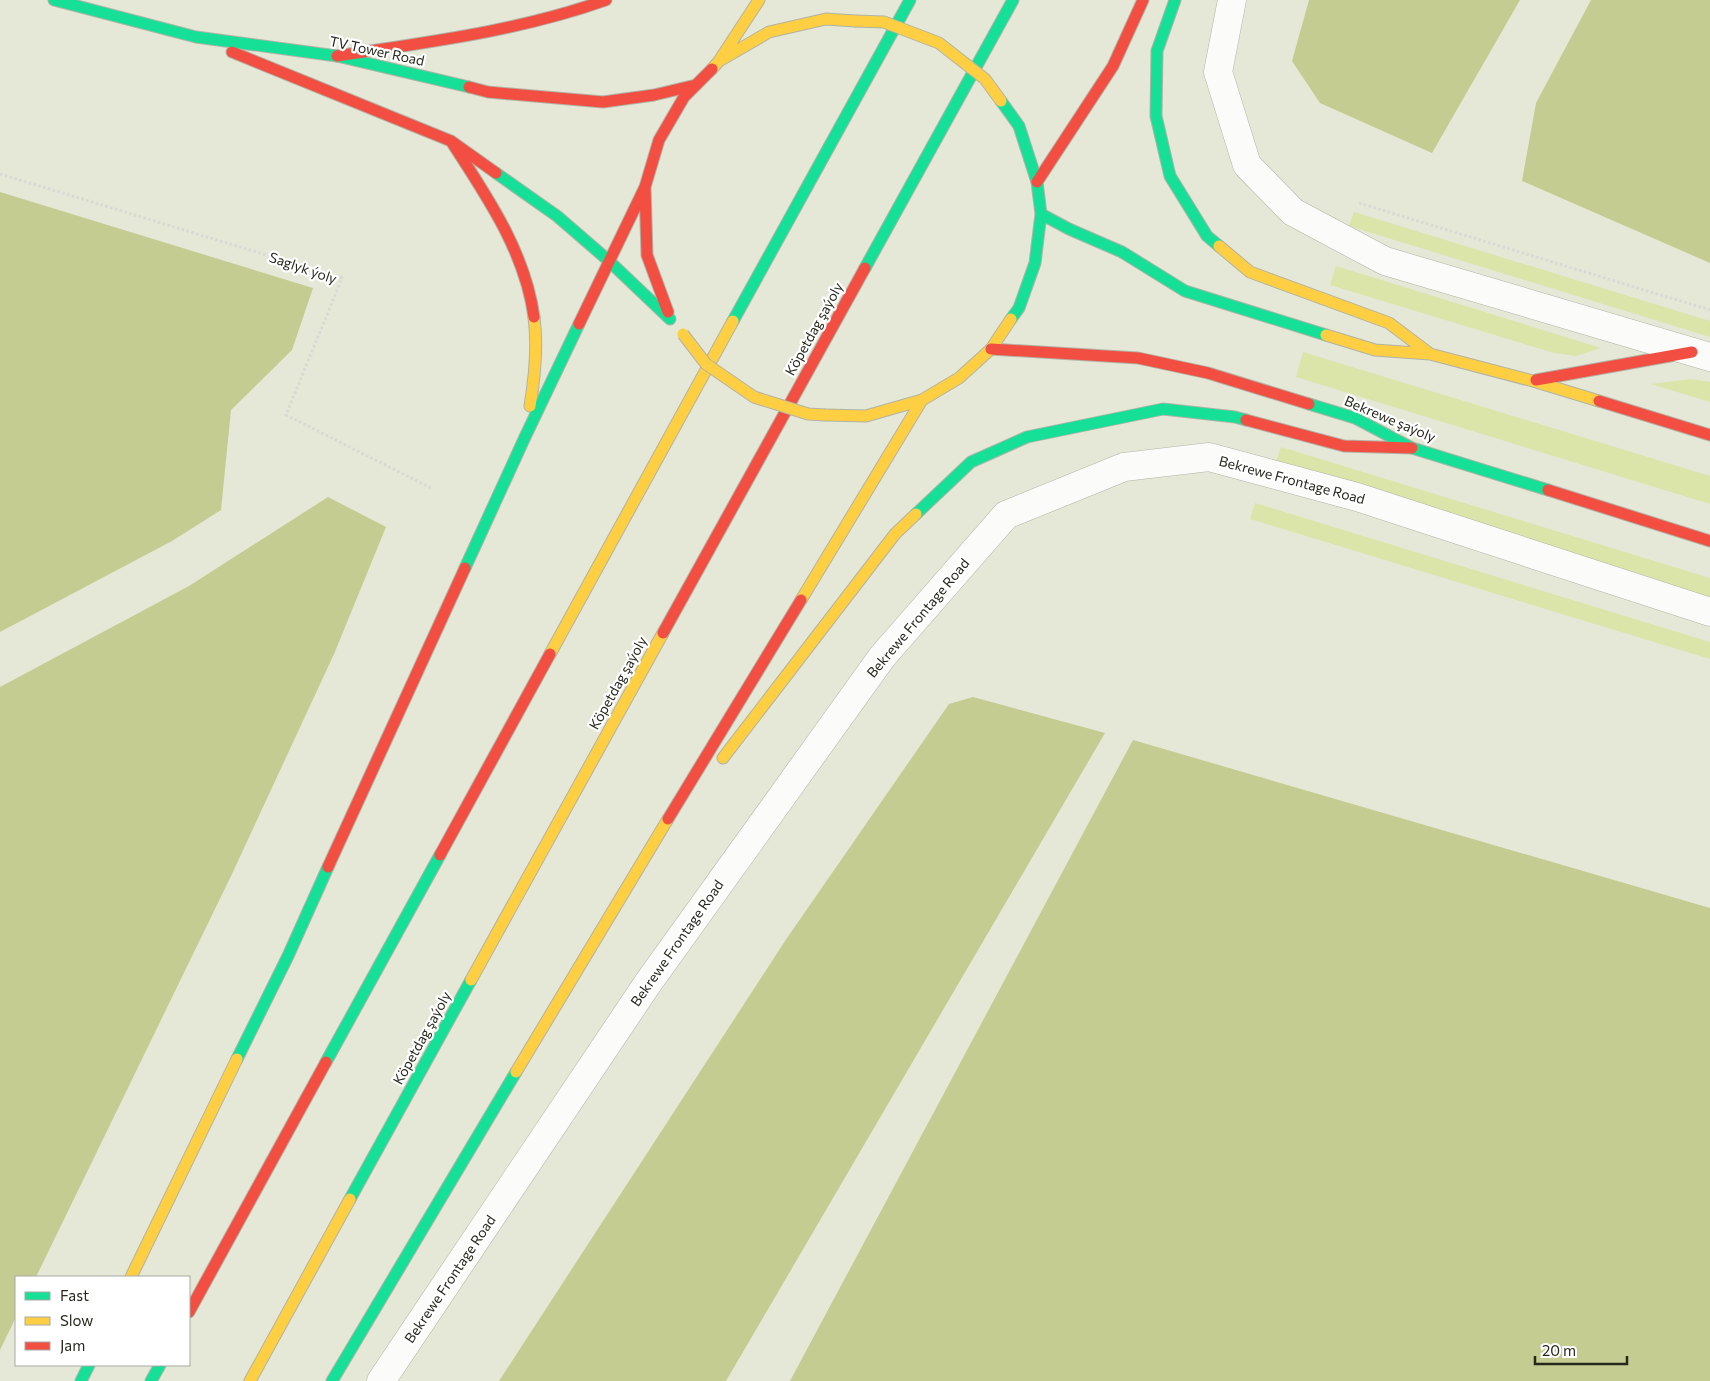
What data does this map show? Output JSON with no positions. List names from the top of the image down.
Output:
{
  "streets": {
    "main road": ["TV Tower Road", "Köpetdag şaýoly", "Bekrewe şaýoly"],
    "street": ["Bekrewe Frontage Road"],
    "path": ["Saglyk ýoly"]
  },
  "legend": ["Fast", "Slow", "Jam"],
  "scale_bar": "20 m"
}
